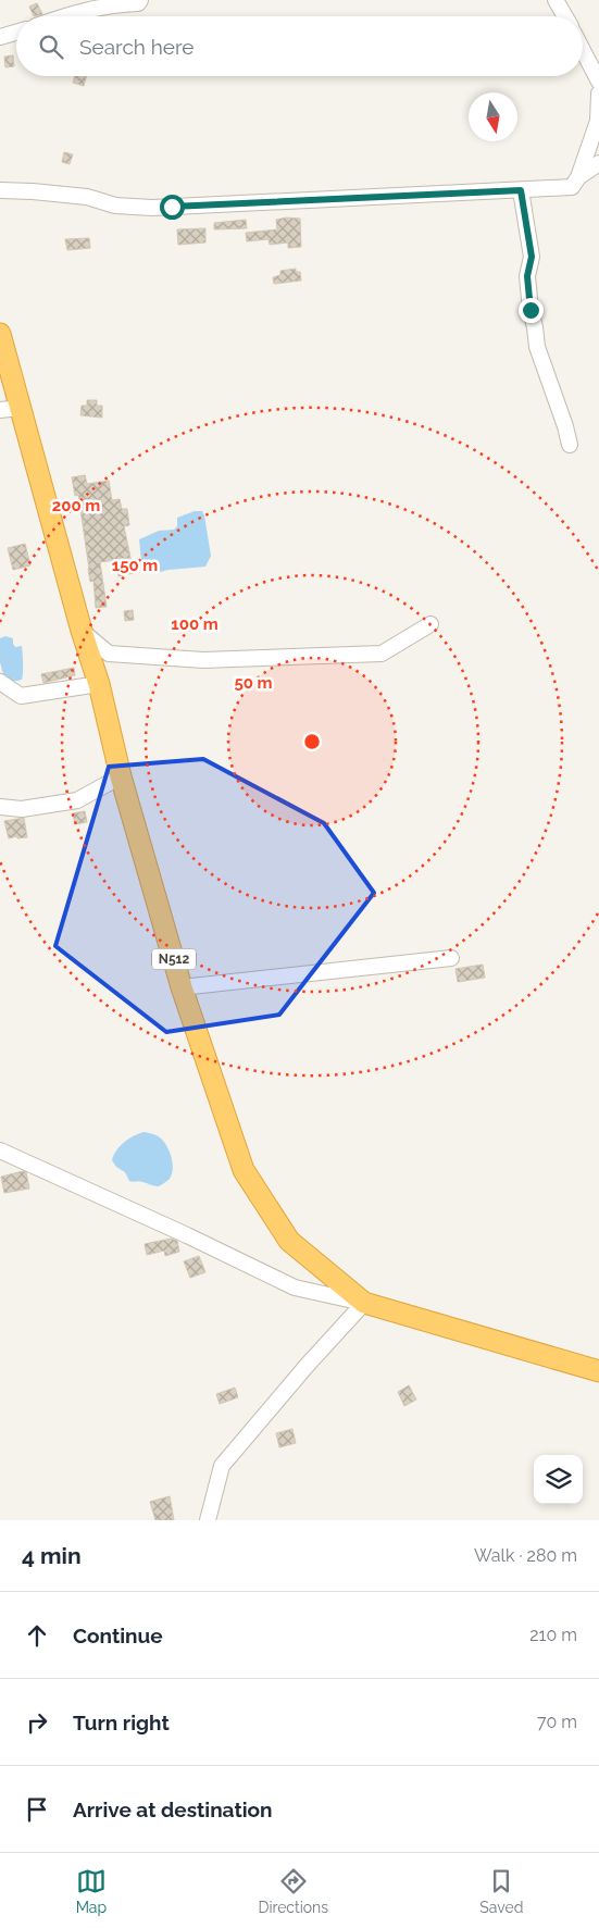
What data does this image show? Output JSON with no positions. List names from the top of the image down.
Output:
{
  "streets": {
    "highway": ["N512"]
  },
  "north": "bottom",
  "page": {
    "search": "Search here",
    "heading": ["4 min", "Walk · 280 m"],
    "list": [
      ["Continue", "210 m"],
      ["Turn right", "70 m"],
      "Arrive at destination"
    ],
    "nav": ["Map", "Directions", "Saved"]
  },
  "rings": [
    "200 m",
    "150 m",
    "100 m",
    "50 m"
  ]
}
